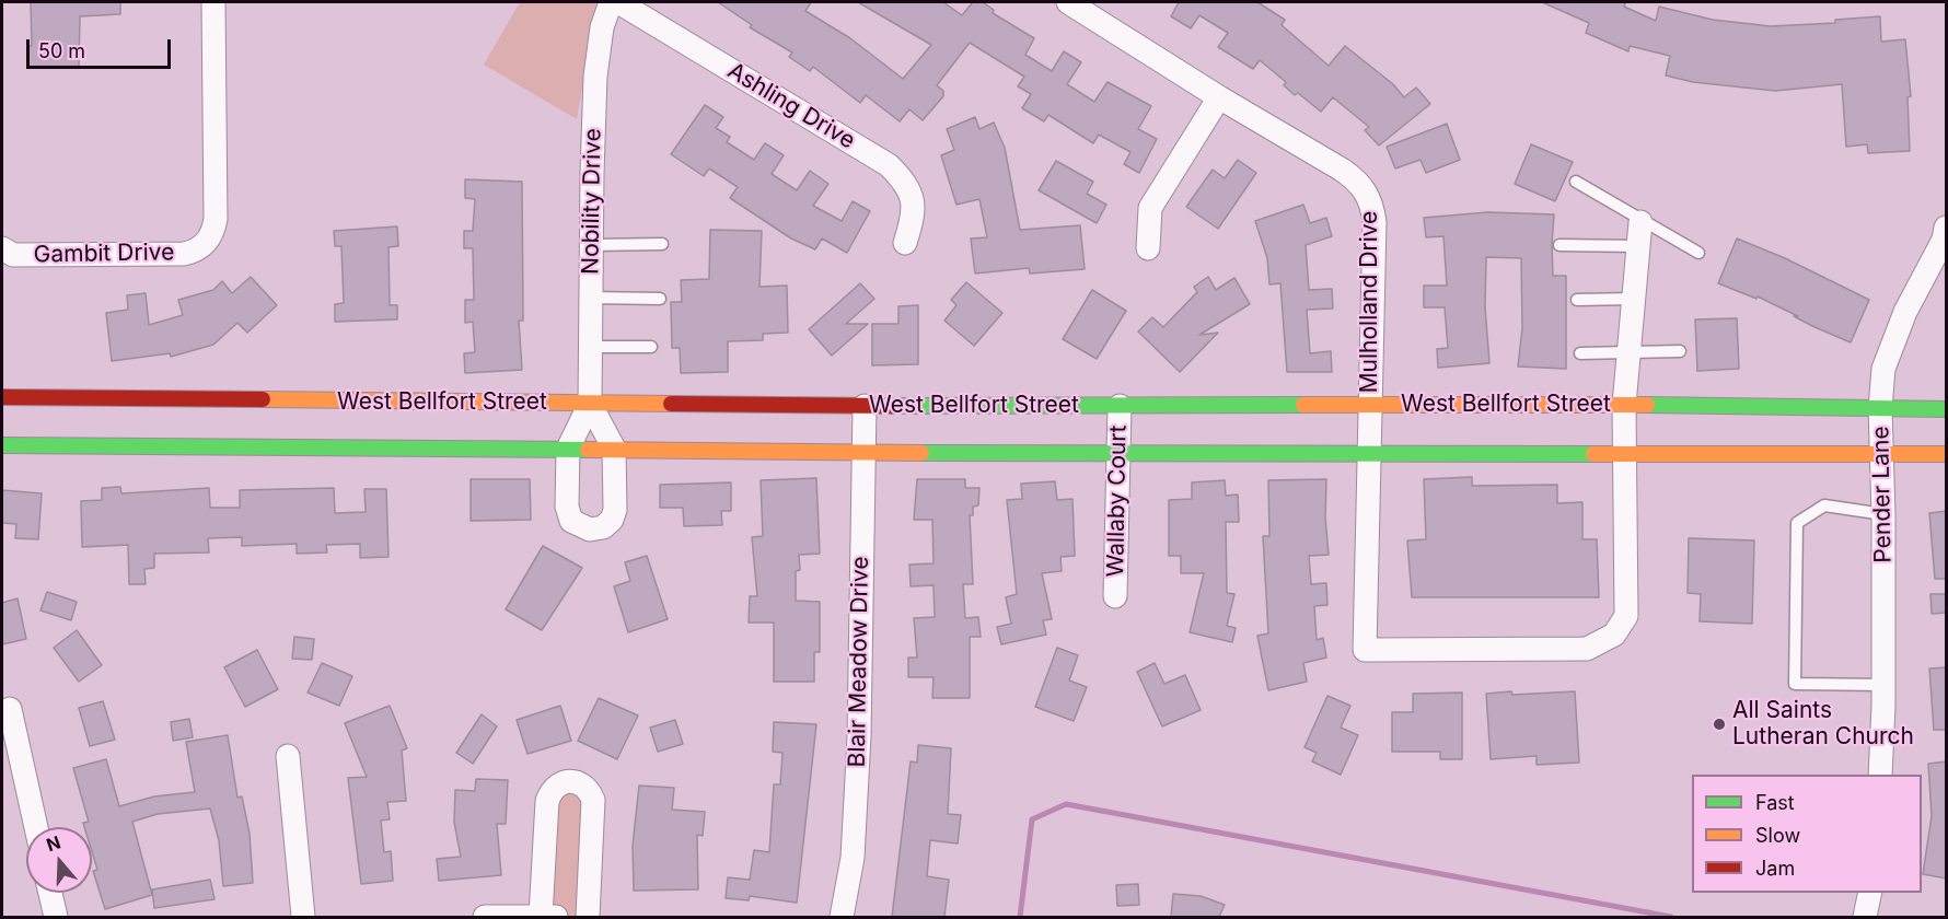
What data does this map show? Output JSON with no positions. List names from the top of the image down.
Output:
{
  "streets": {
    "main road": ["West Bellfort Street"],
    "street": [
      "Ashling Drive",
      "Nobility Drive",
      "Gambit Drive",
      "Mulholland Drive",
      "Pender Lane",
      "Wallaby Court",
      "Blair Meadow Drive"
    ]
  },
  "crossings": [
    ["Nobility Drive", "West Bellfort Street"],
    ["Mulholland Drive", "West Bellfort Street"],
    ["West Bellfort Street", "Pender Lane"],
    ["West Bellfort Street", "Wallaby Court"],
    ["West Bellfort Street", "Blair Meadow Drive"]
  ],
  "places": ["All Saints Lutheran Church"],
  "legend": ["Fast", "Slow", "Jam"],
  "scale_bar": "50 m",
  "north": "top"
}
